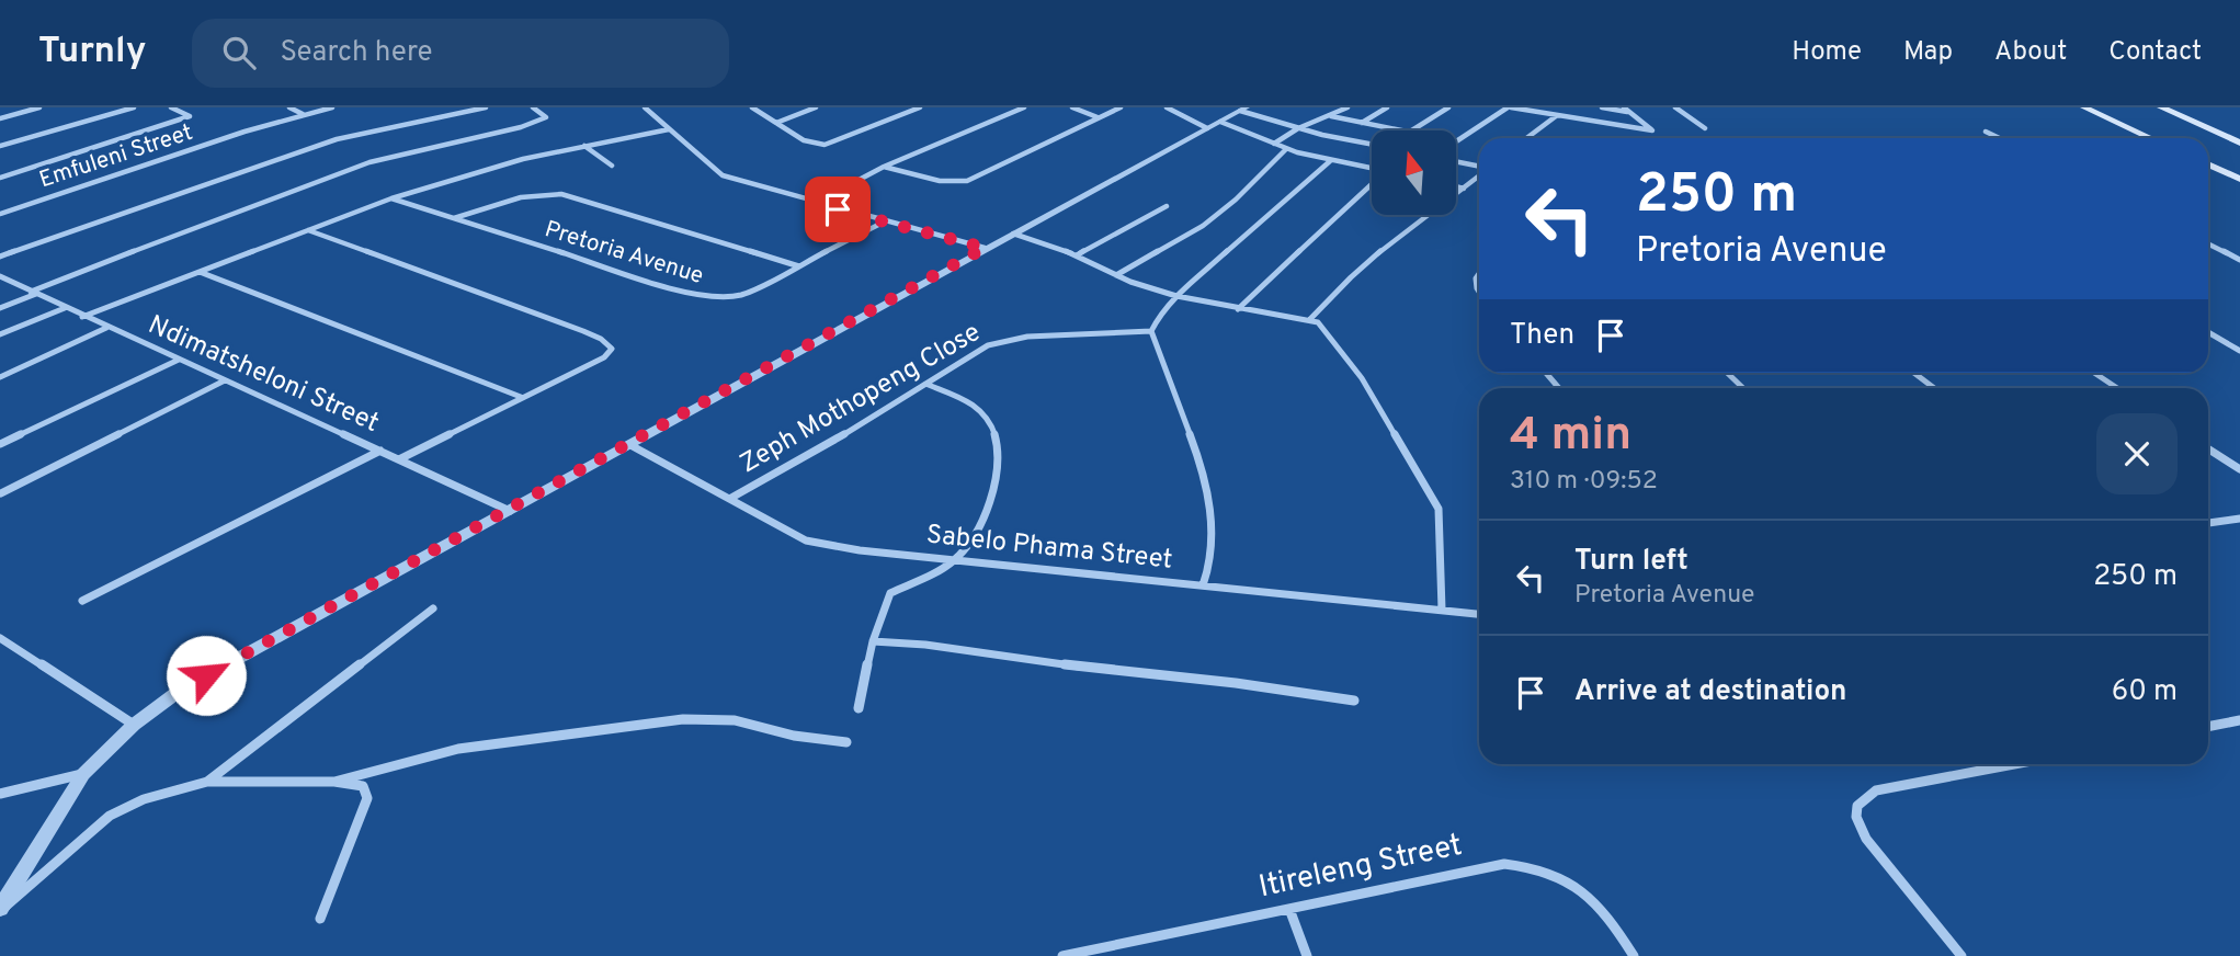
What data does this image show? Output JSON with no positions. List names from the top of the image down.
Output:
{
  "streets": {
    "street": [
      "Emfuleni Street",
      "Pretoria Avenue",
      "Ndimatsheloni Street",
      "Zeph Mothopeng Close",
      "Sabelo Phama Street",
      "Itireleng Street"
    ]
  },
  "crossings": [
    ["Zeph Mothopeng Close", "Sabelo Phama Street"]
  ],
  "north": "top",
  "page": {
    "header": "Turnly",
    "search": "Search here",
    "nav": [
      "Home",
      "Map",
      "About",
      "Contact"
    ],
    "turn": ["250 m", "Pretoria Avenue"],
    "then": "Then",
    "heading": ["4 min", "310 m · 09:52"],
    "list": [
      {
        "name": "Turn left",
        "note": "Pretoria Avenue",
        "value": "250 m"
      },
      {
        "name": "Arrive at destination",
        "value": "60 m"
      }
    ]
  }
}
